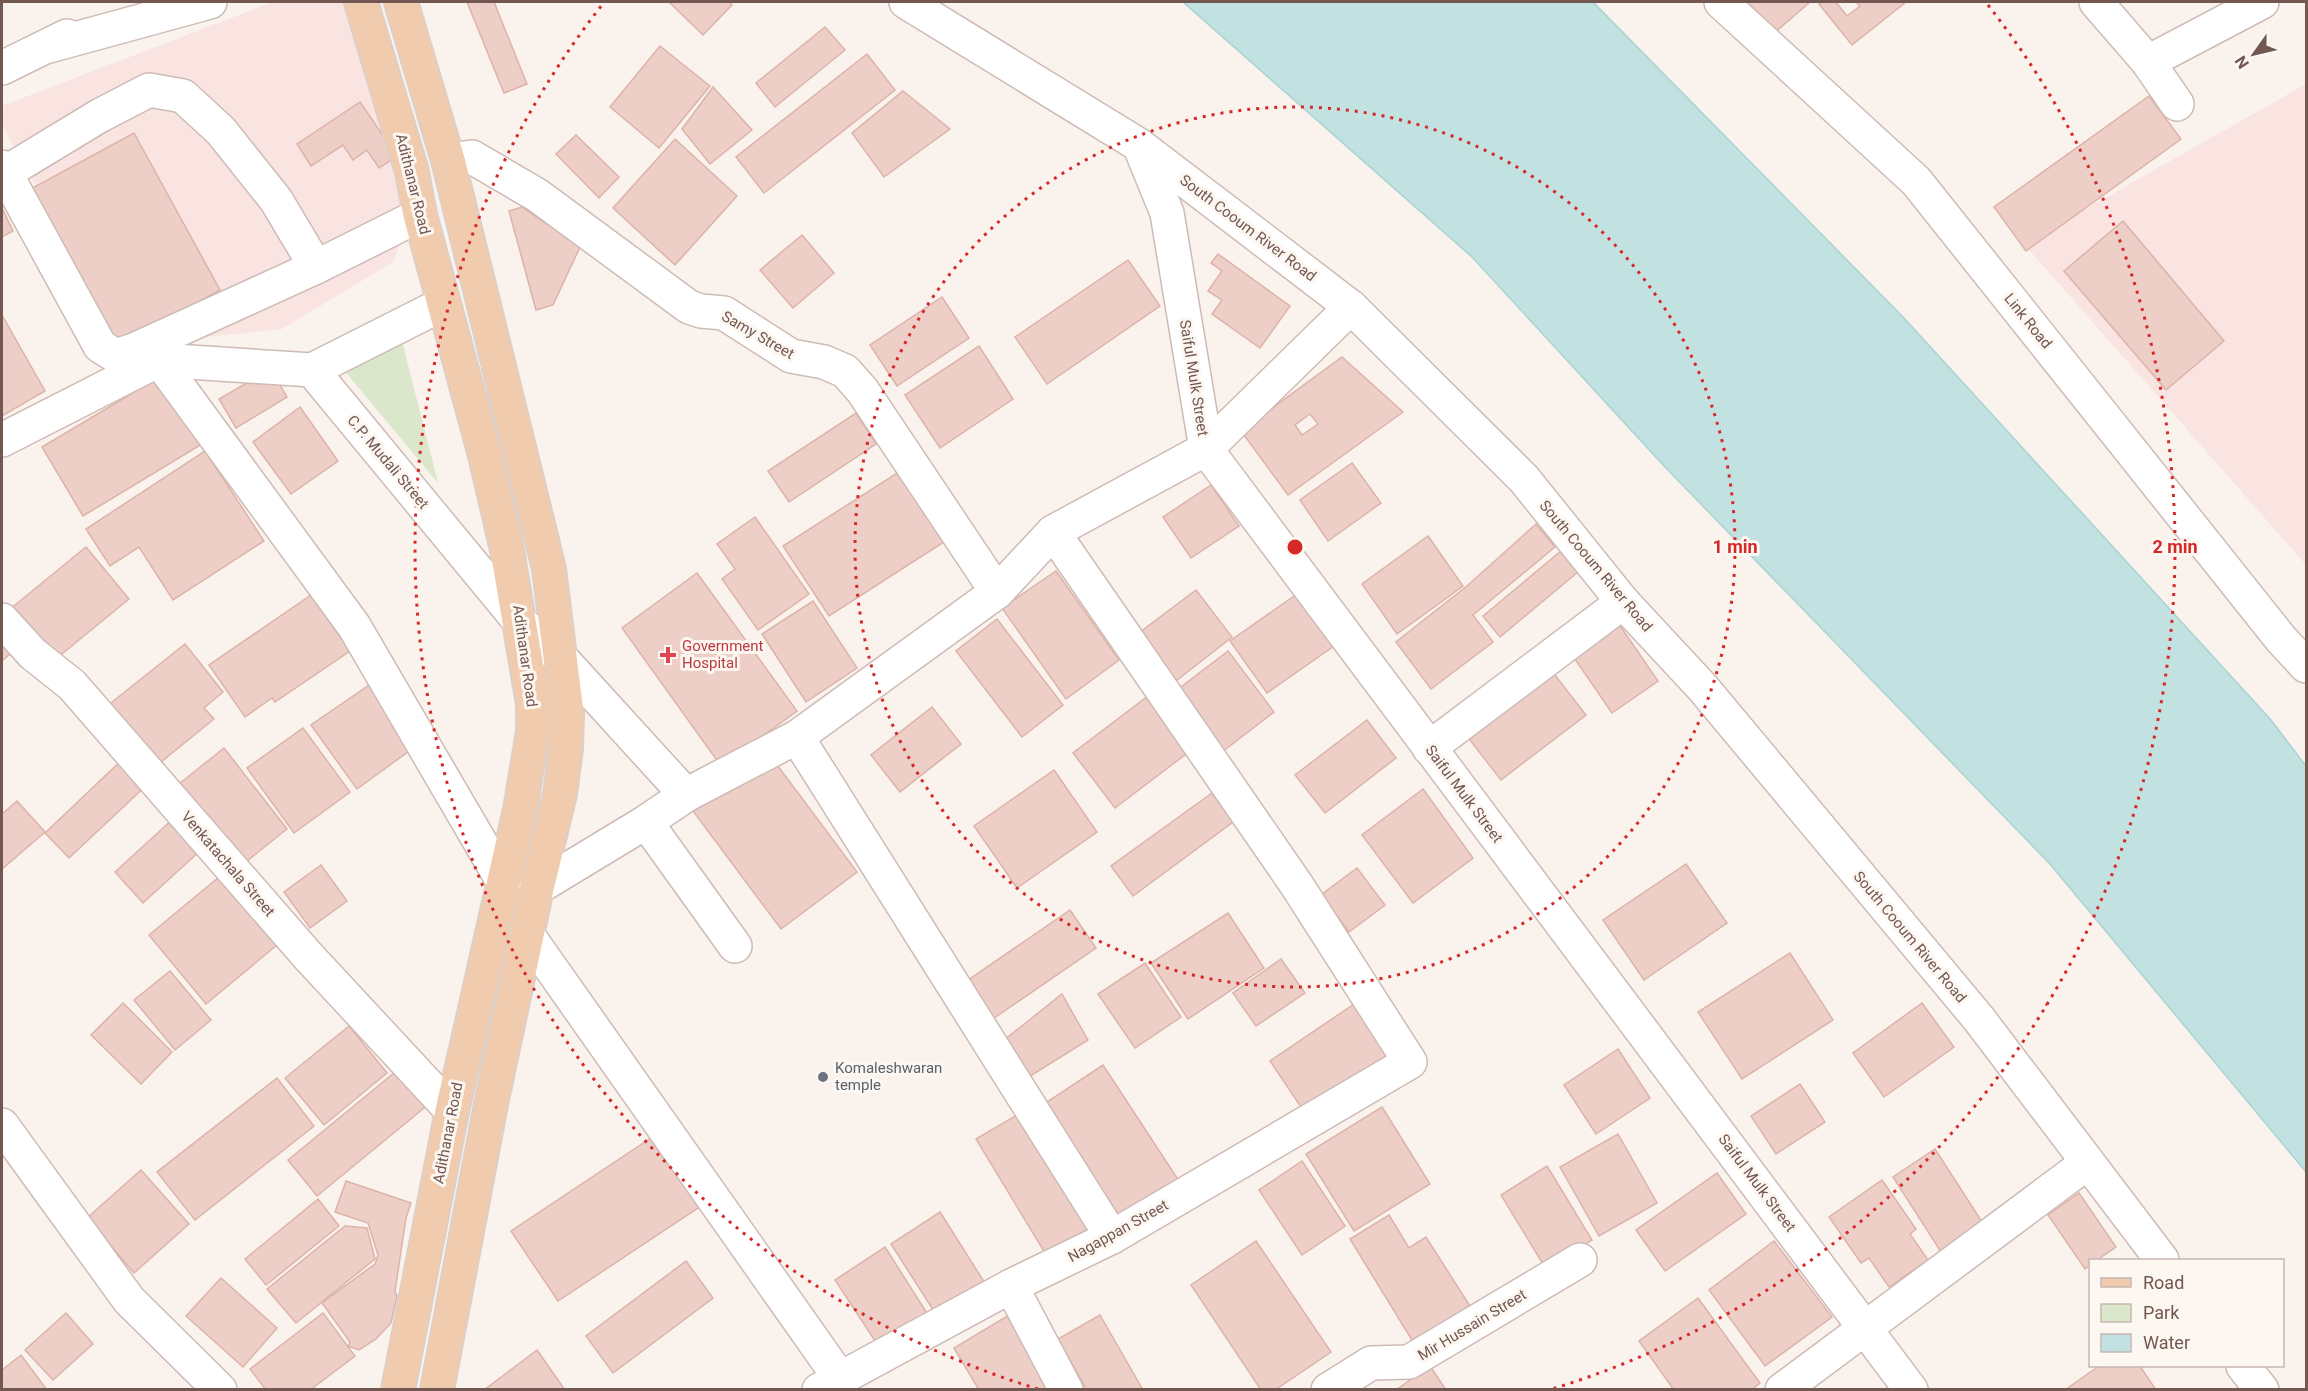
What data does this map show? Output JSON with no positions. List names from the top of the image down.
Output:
{
  "streets": {
    "main road": ["Adithanar Road"],
    "street": [
      "South Cooum River Road",
      "Link Road",
      "Samy Street",
      "Saiful Mulk Street",
      "C.P. Mudali Street",
      "Venkatachala Street",
      "Nagappan Street",
      "Mir Hussain Street"
    ]
  },
  "crossings": [
    ["Adithanar Road", "C.P. Mudali Street"],
    ["Adithanar Road", "Venkatachala Street"],
    ["South Cooum River Road", "Saiful Mulk Street"]
  ],
  "places": {
    "health": ["Government Hospital"],
    "other": ["Komaleshwaran temple"]
  },
  "legend": ["Road", "Park", "Water"],
  "north": "bottom left",
  "rings": ["1 min", "2 min"]
}
